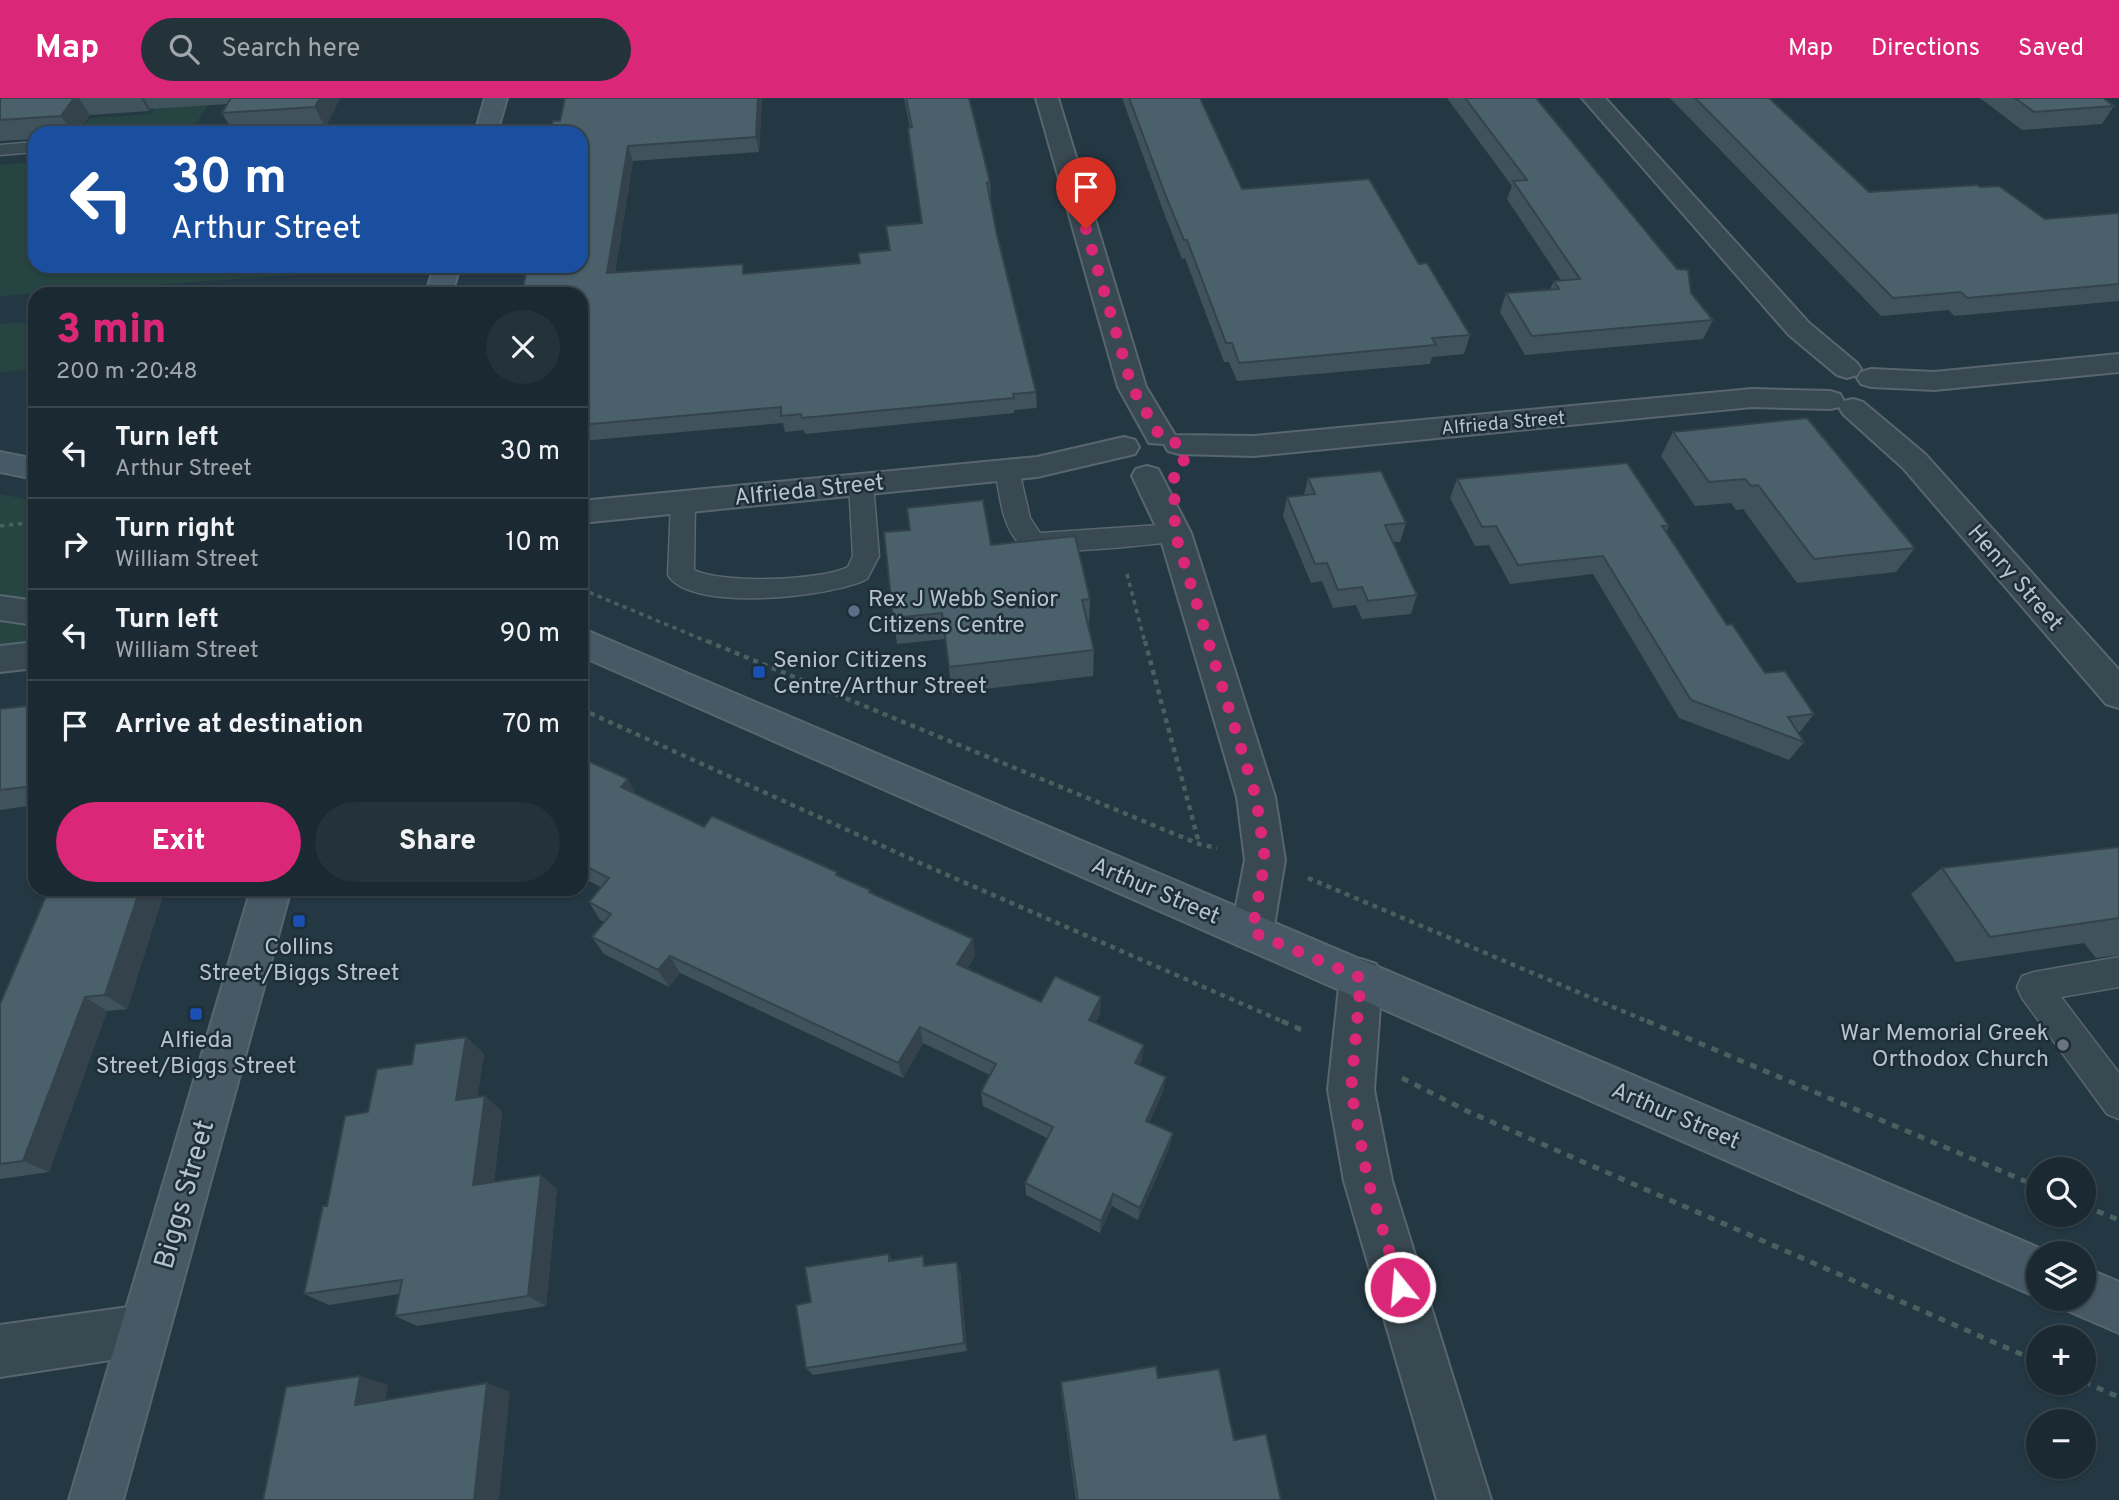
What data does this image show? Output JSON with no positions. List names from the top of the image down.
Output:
{
  "streets": {
    "street": [
      "Alfrieda Street",
      "Henry Street",
      "Arthur Street",
      "Biggs Street"
    ]
  },
  "crossings": [
    ["Alfrieda Street", "Henry Street"]
  ],
  "places": {
    "other": ["Rex J Webb Senior Citizens Centre", "War Memorial Greek Orthodox Church"],
    "transit": ["Senior Citizens Centre/Arthur Street", "Collins Street/Biggs Street", "Alfieda Street/Biggs Street"]
  },
  "page": {
    "header": "Map",
    "search": "Search here",
    "nav": ["Map", "Directions", "Saved"],
    "turn": ["30 m", "Arthur Street"],
    "heading": ["3 min", "200 m · 20:48"],
    "list": [
      {
        "name": "Turn left",
        "note": "Arthur Street",
        "value": "30 m"
      },
      {
        "name": "Turn right",
        "note": "William Street",
        "value": "10 m"
      },
      {
        "name": "Turn left",
        "note": "William Street",
        "value": "90 m"
      },
      {
        "name": "Arrive at destination",
        "value": "70 m"
      }
    ],
    "buttons": ["Exit", "Share"],
    "map_buttons": ["+", "−"]
  }
}
